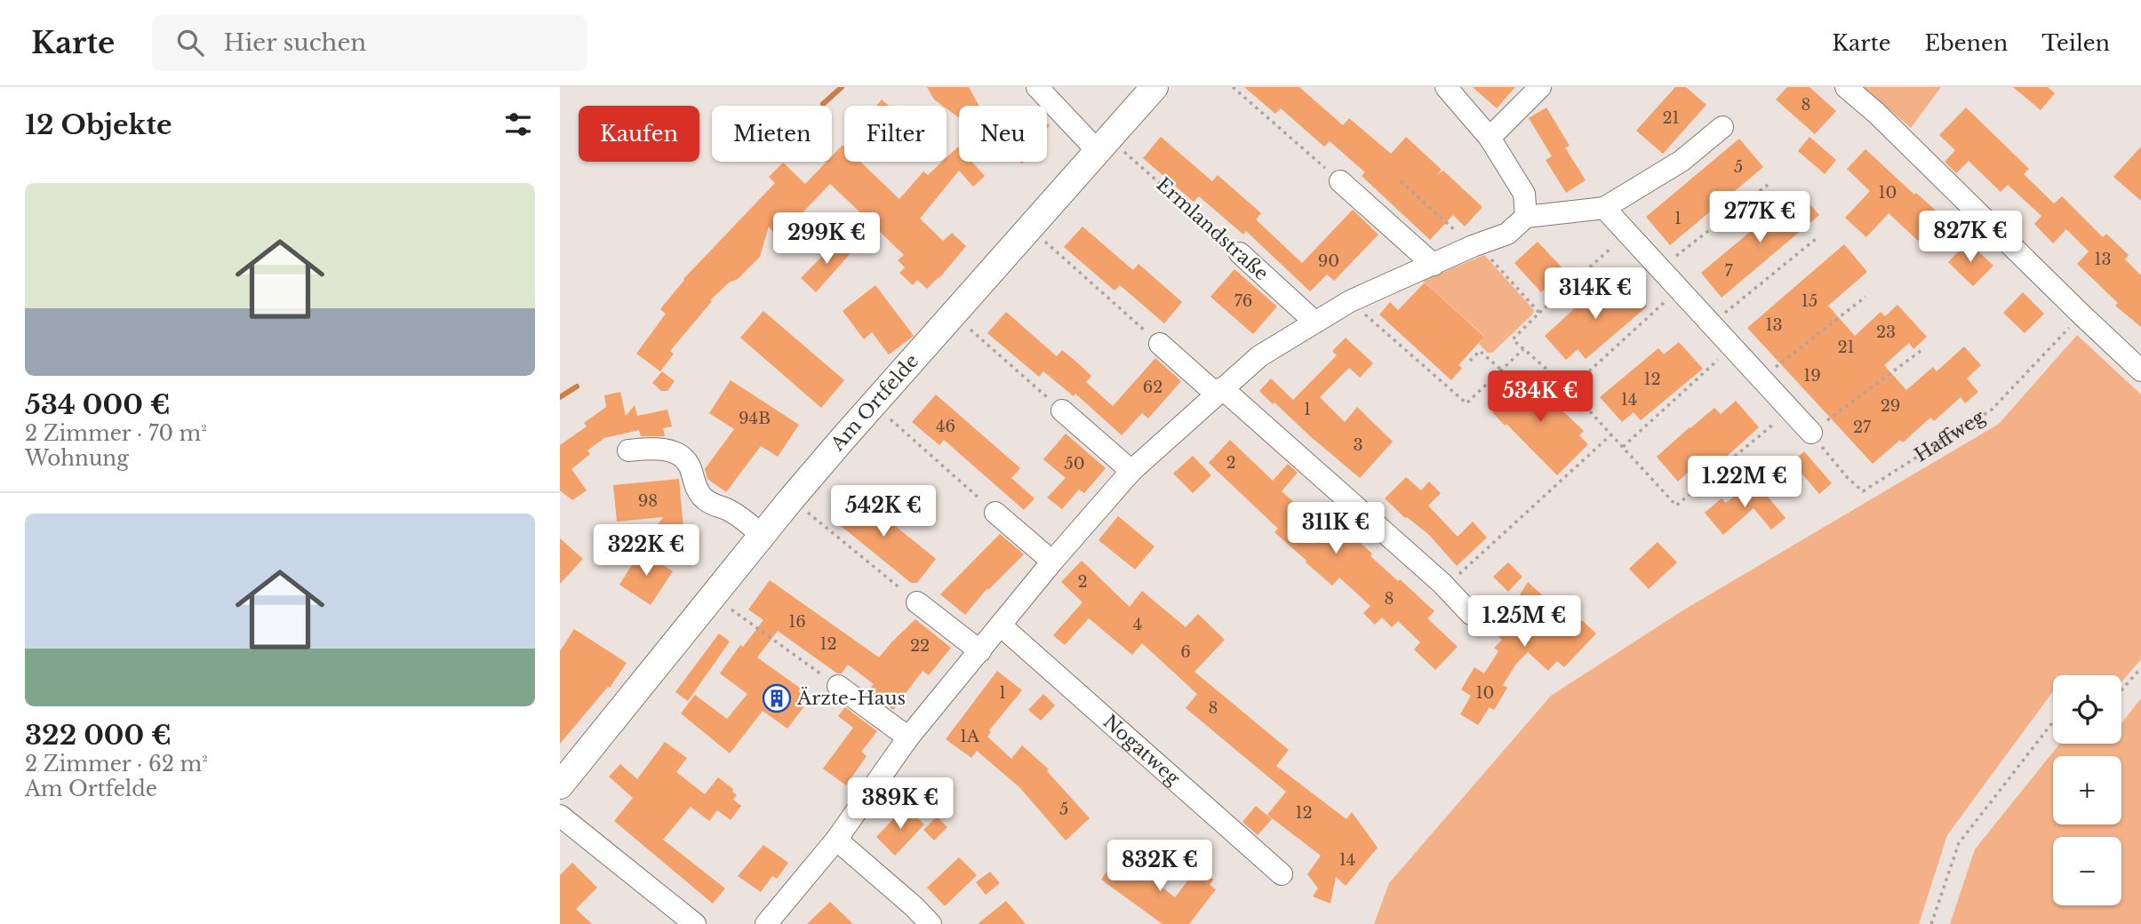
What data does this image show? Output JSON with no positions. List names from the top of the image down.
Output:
{
  "streets": {
    "main road": ["Am Ortfelde"],
    "street": ["Ermlandstraße", "Nogatweg"],
    "path": ["Haffweg"]
  },
  "crossings": [
    ["Ermlandstraße", "Am Ortfelde"]
  ],
  "places": {
    "building": ["Ärzte-Haus"]
  },
  "house_numbers": [
    "8",
    "21",
    "5",
    "10",
    "1",
    "13",
    "90",
    "7",
    "76",
    "15",
    "13",
    "23",
    "21",
    "19",
    "12",
    "62",
    "14",
    "29",
    "1",
    "94B",
    "46",
    "27",
    "3",
    "2",
    "50",
    "98",
    "2",
    "8",
    "16",
    "4",
    "12",
    "22",
    "6",
    "1",
    "10",
    "8",
    "1A",
    "5",
    "12",
    "14"
  ],
  "page": {
    "header": "Karte",
    "search": "Hier suchen",
    "nav": ["Karte", "Ebenen", "Teilen"],
    "heading": "12 Objekte",
    "chip": [
      "Kaufen",
      "Mieten",
      "Filter",
      "Neu"
    ],
    "list": [
      {
        "name": "534 000 €",
        "note": "2 Zimmer · 70 m² · Wohnung"
      },
      {
        "name": "322 000 €",
        "note": "2 Zimmer · 62 m² · Am Ortfelde"
      }
    ],
    "price": [
      "277K €",
      "827K €",
      "299K €",
      "314K €",
      "534K €",
      "1.22M €",
      "542K €",
      "311K €",
      "322K €",
      "1.25M €",
      "389K €",
      "832K €"
    ],
    "map_buttons": ["+", "−"]
  }
}
